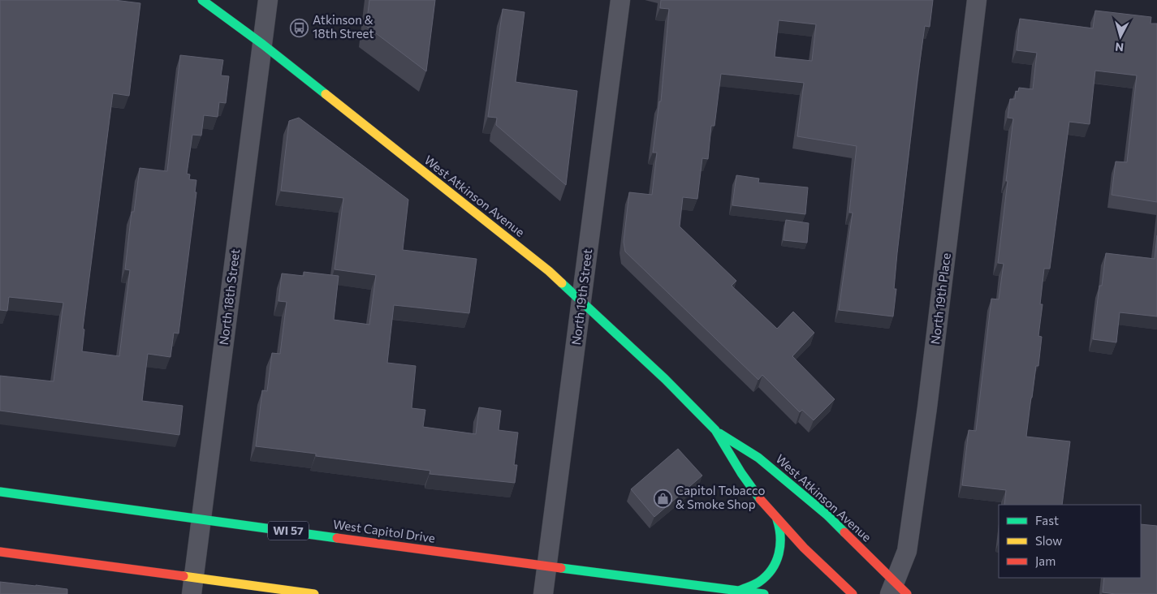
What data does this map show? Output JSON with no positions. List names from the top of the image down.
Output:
{
  "streets": {
    "main road": ["West Atkinson Avenue", "WI 57", "West Capitol Drive"],
    "street": ["North 18th Street", "North 19th Street", "North 19th Place"]
  },
  "crossings": [
    ["West Atkinson Avenue", "North 18th Street"],
    ["West Atkinson Avenue", "North 19th Street"],
    ["West Atkinson Avenue", "North 19th Place"],
    ["North 18th Street", "West Capitol Drive"],
    ["North 19th Street", "West Capitol Drive"]
  ],
  "places": {
    "bus stop": ["Atkinson & 18th Street"],
    "shop": ["Capitol Tobacco & Smoke Shop"]
  },
  "legend": ["Fast", "Slow", "Jam"],
  "north": "bottom"
}
